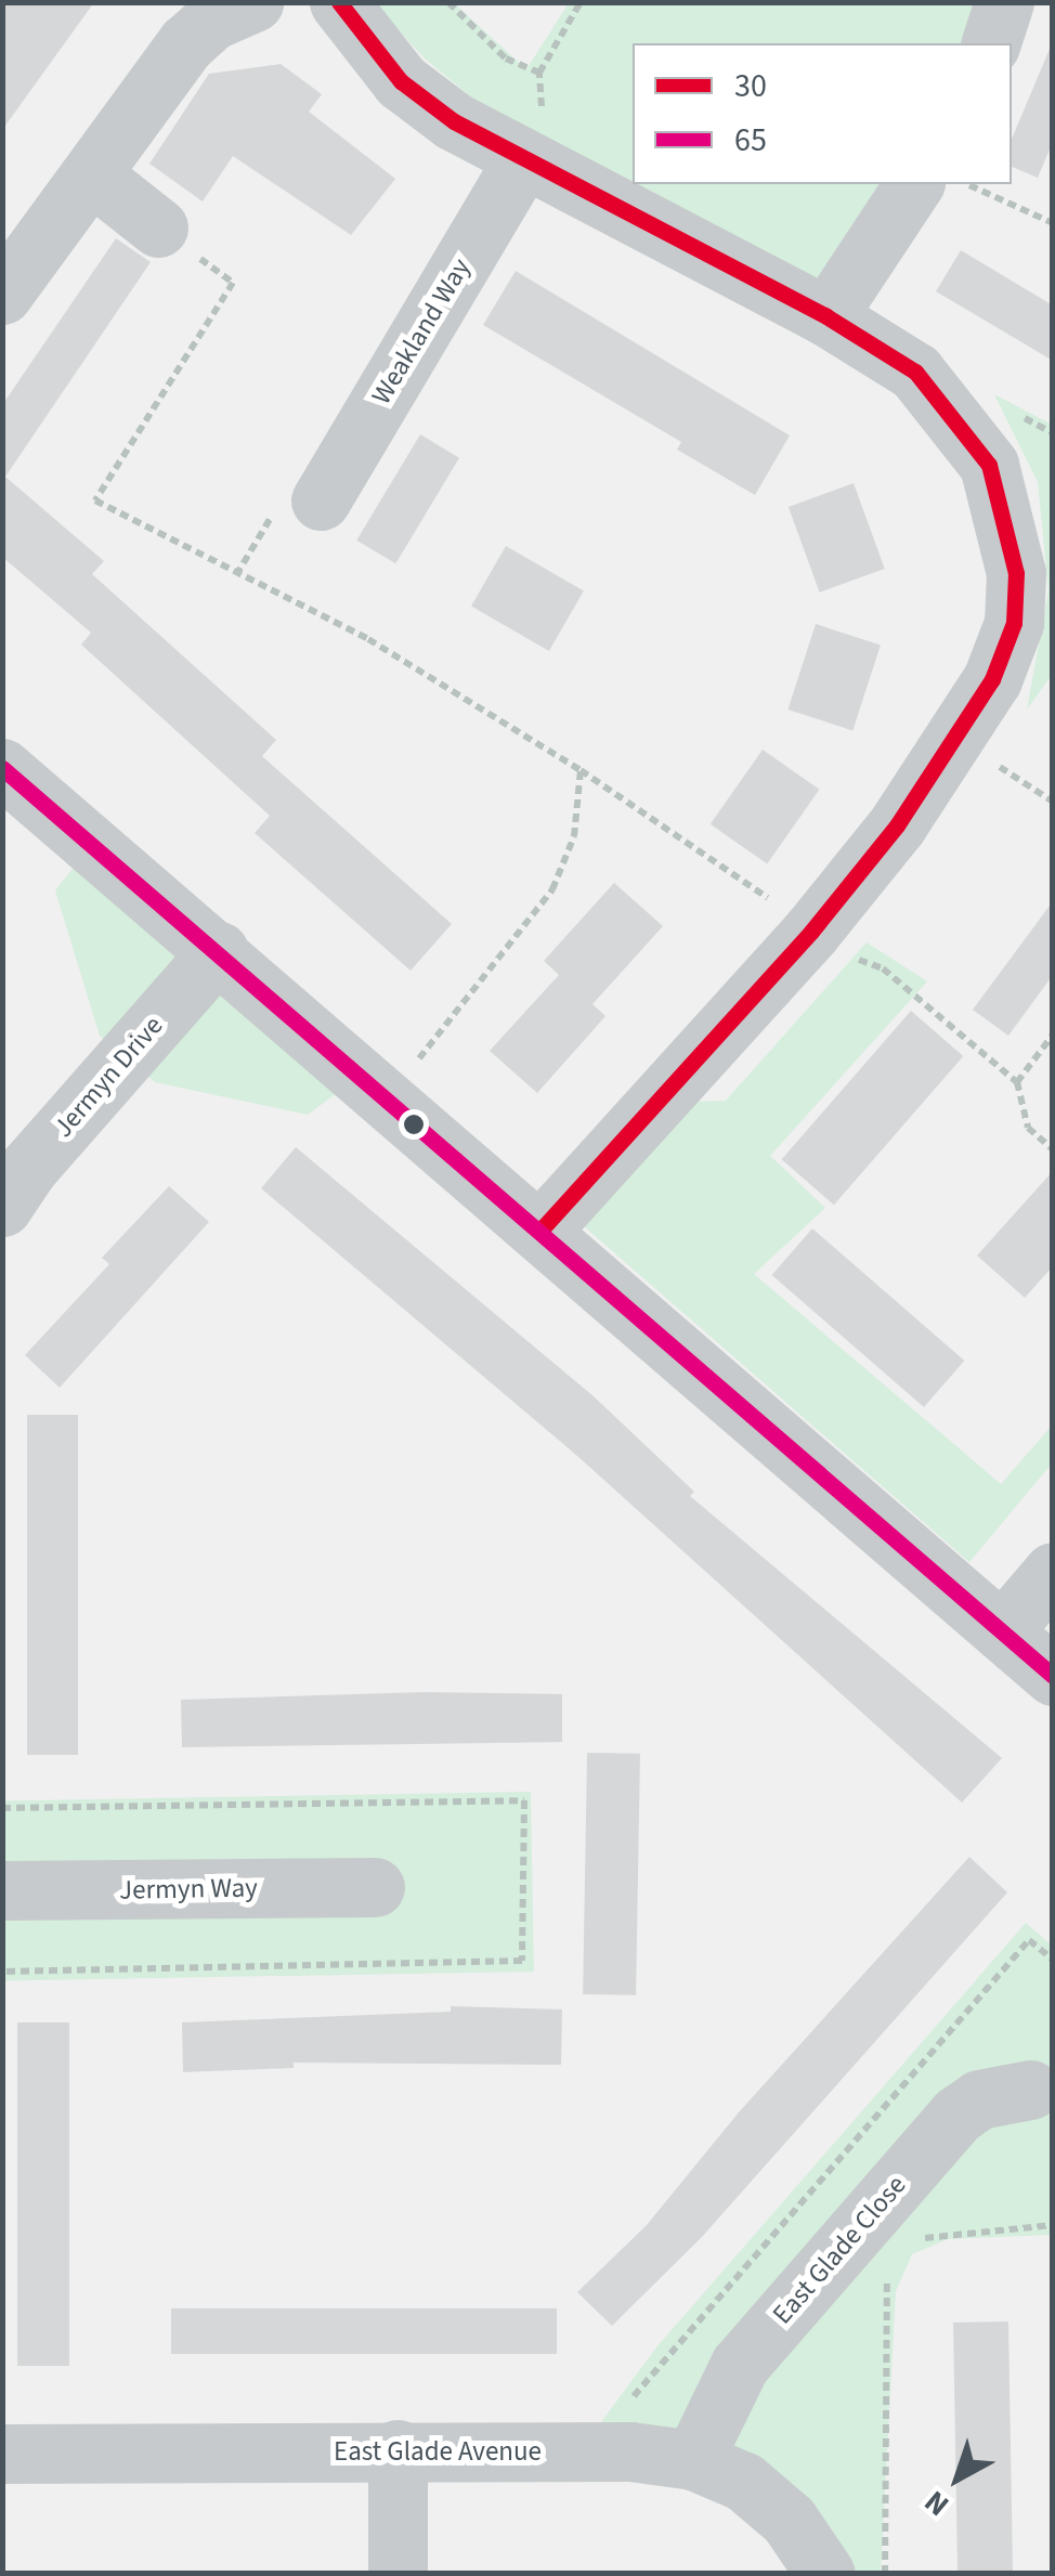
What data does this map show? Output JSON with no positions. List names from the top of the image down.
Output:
{
  "streets": {
    "street": [
      "Weakland Way",
      "Jermyn Drive",
      "Jermyn Way",
      "East Glade Close",
      "East Glade Avenue"
    ]
  },
  "crossings": [
    ["East Glade Close", "East Glade Avenue"]
  ],
  "lines": ["transit line 30", "transit line 65"],
  "legend": ["30", "65"],
  "north": "bottom left"
}
